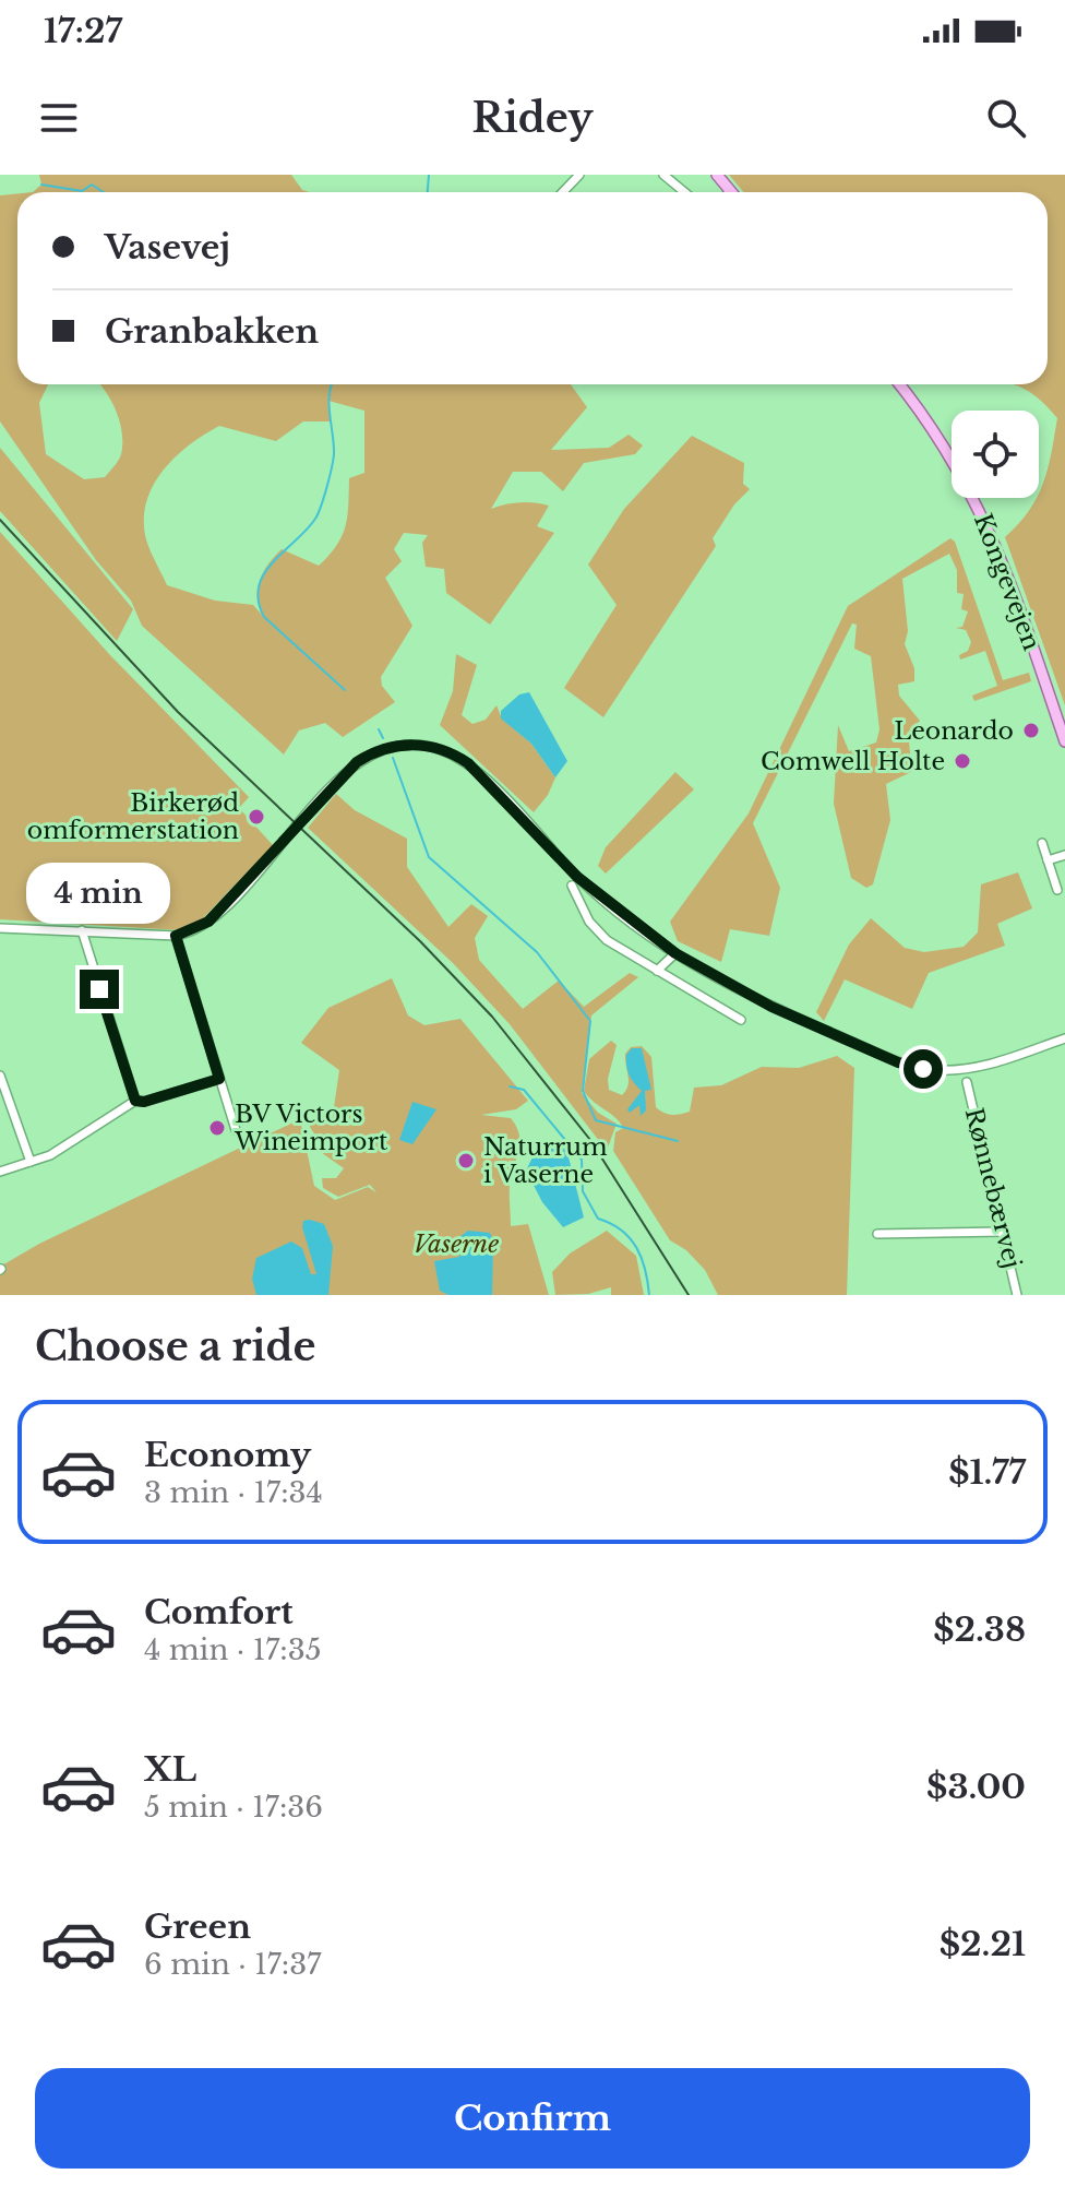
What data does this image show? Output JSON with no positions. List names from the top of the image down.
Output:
{
  "streets": {
    "main road": ["Kongevejen"],
    "street": ["Rønnebærvej"]
  },
  "parks": ["Vaserne"],
  "places": [
    "Leonardo",
    "Comwell Holte",
    "Birkerød omformerstation",
    "BV Victors Wineimport",
    "Naturrum i Vaserne"
  ],
  "page": {
    "status": "17:27",
    "header": "Ridey",
    "banner": ["Vasevej", "Granbakken"],
    "bubble": "4 min",
    "heading": "Choose a ride",
    "list": [
      {
        "name": "Economy",
        "note": "3 min · 17:34",
        "value": "$1.77"
      },
      {
        "name": "Comfort",
        "note": "4 min · 17:35",
        "value": "$2.38"
      },
      {
        "name": "XL",
        "note": "5 min · 17:36",
        "value": "$3.00"
      },
      {
        "name": "Green",
        "note": "6 min · 17:37",
        "value": "$2.21"
      }
    ],
    "buttons": "Confirm"
  }
}
